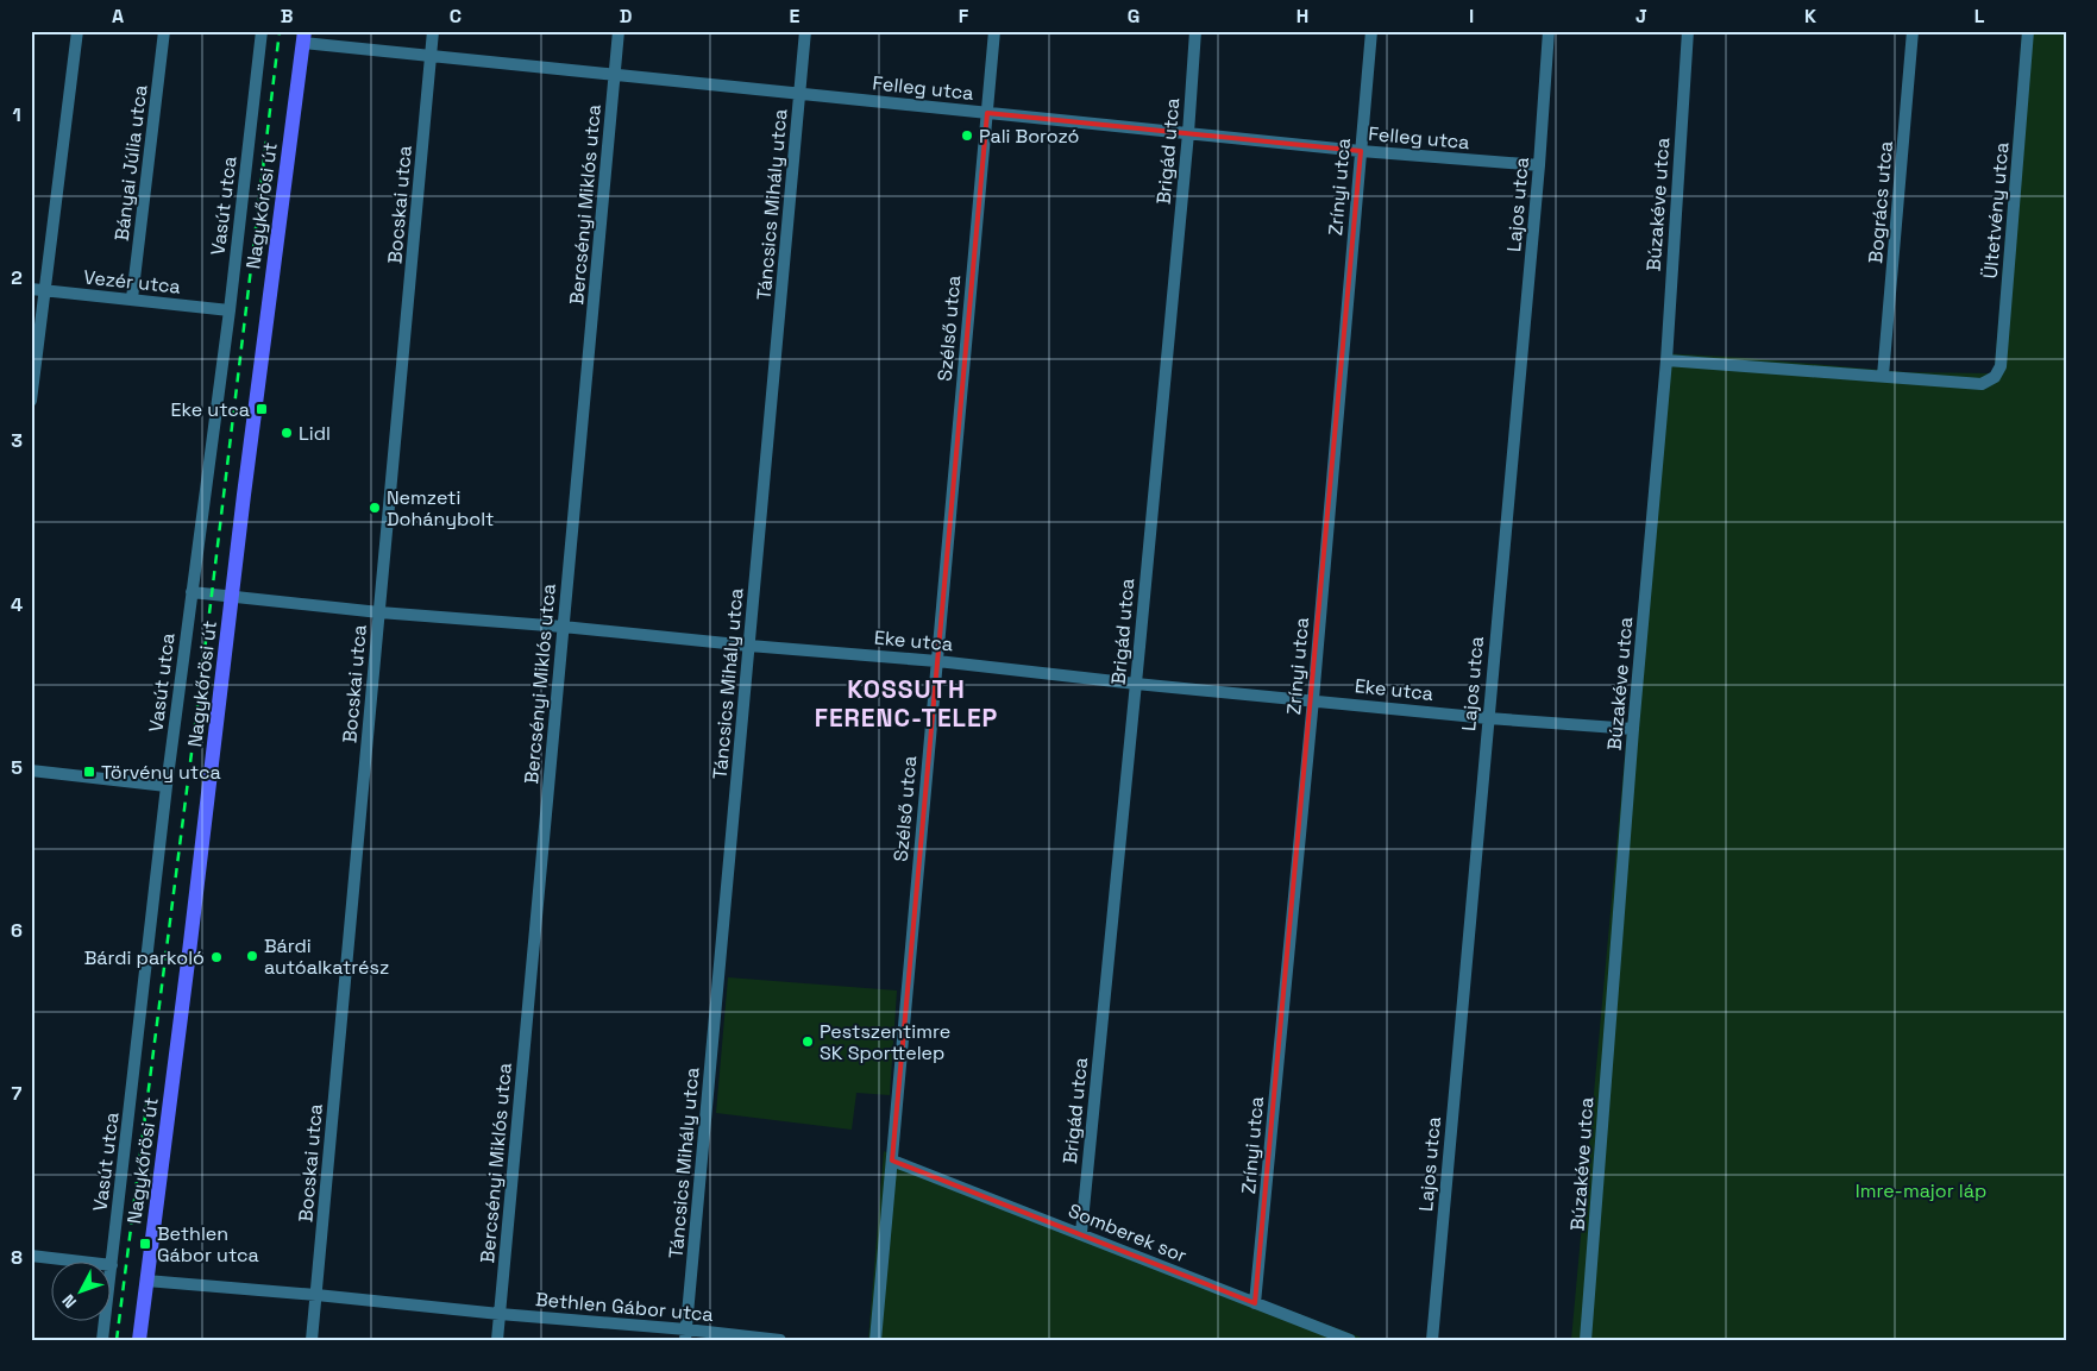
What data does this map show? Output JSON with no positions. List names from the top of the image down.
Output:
{
  "streets": {
    "main road": ["Nagykőrösi út"],
    "street": [
      "Felleg utca",
      "Brigád utca",
      "Bányai Júlia utca",
      "Zrínyi utca",
      "Bogrács utca",
      "Bocskai utca",
      "Bercsényi Miklós utca",
      "Táncsics Mihály utca",
      "Lajos utca",
      "Búzakéve utca",
      "Vasút utca",
      "Ültetvény utca",
      "Vezér utca",
      "Szélső utca",
      "Eke utca",
      "Somberek sor",
      "Bethlen Gábor utca"
    ]
  },
  "crossings": [
    ["Felleg utca", "Brigád utca"],
    ["Felleg utca", "Zrínyi utca"],
    ["Felleg utca", "Bocskai utca"],
    ["Felleg utca", "Bercsényi Miklós utca"],
    ["Felleg utca", "Táncsics Mihály utca"],
    ["Felleg utca", "Lajos utca"],
    ["Felleg utca", "Nagykőrösi út"],
    ["Felleg utca", "Szélső utca"],
    ["Brigád utca", "Eke utca"],
    ["Brigád utca", "Somberek sor"],
    ["Bányai Júlia utca", "Vezér utca"],
    ["Zrínyi utca", "Eke utca"],
    ["Zrínyi utca", "Somberek sor"],
    ["Bogrács utca", "Ültetvény utca"],
    ["Bocskai utca", "Eke utca"],
    ["Bocskai utca", "Bethlen Gábor utca"],
    ["Bercsényi Miklós utca", "Eke utca"],
    ["Bercsényi Miklós utca", "Bethlen Gábor utca"],
    ["Táncsics Mihály utca", "Eke utca"],
    ["Táncsics Mihály utca", "Bethlen Gábor utca"],
    ["Lajos utca", "Eke utca"],
    ["Búzakéve utca", "Eke utca"],
    ["Vasút utca", "Vezér utca"],
    ["Vasút utca", "Eke utca"],
    ["Nagykőrösi út", "Eke utca"],
    ["Nagykőrösi út", "Bethlen Gábor utca"],
    ["Szélső utca", "Eke utca"],
    ["Szélső utca", "Somberek sor"]
  ],
  "districts": ["KOSSUTH FERENC-TELEP"],
  "parks": ["Imre-major láp"],
  "places": {
    "other": [
      "Pali Borozó",
      "Lidl",
      "Nemzeti Dohánybolt",
      "Bárdi autóalkatrész",
      "Bárdi parkoló",
      "Pestszentimre SK Sporttelep"
    ],
    "transit": ["Eke utca", "Törvény utca", "Bethlen Gábor utca"]
  },
  "north": "bottom left",
  "grid": {
    "columns": [
      "A",
      "B",
      "C",
      "D",
      "E",
      "F",
      "G",
      "H",
      "I",
      "J",
      "K",
      "L"
    ],
    "rows": [
      "1",
      "2",
      "3",
      "4",
      "5",
      "6",
      "7",
      "8"
    ]
  }
}
